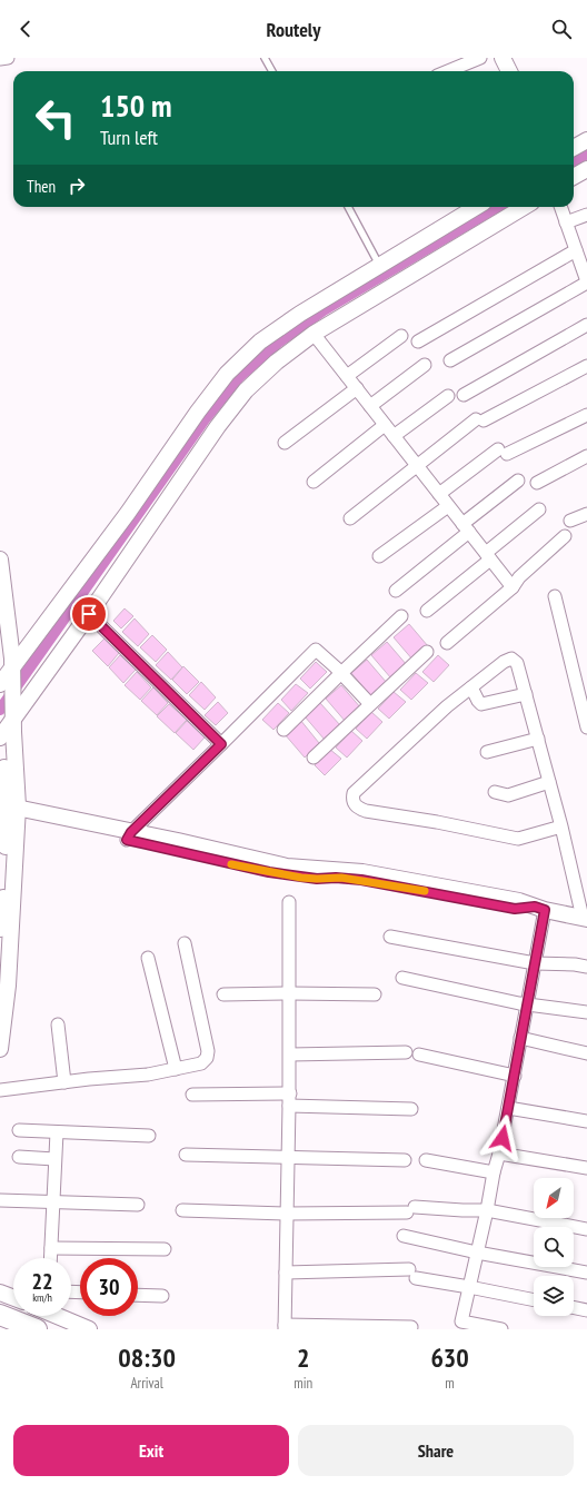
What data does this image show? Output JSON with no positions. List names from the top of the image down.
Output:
{
  "north": "bottom left",
  "page": {
    "header": "Routely",
    "turn": ["150 m", "Turn left"],
    "then": "Then",
    "speed": "22 km/h",
    "limit": "30",
    "eta": [
      "08:30",
      "Arrival",
      "2",
      "min",
      "630",
      "m"
    ],
    "buttons": ["Exit", "Share"]
  }
}
